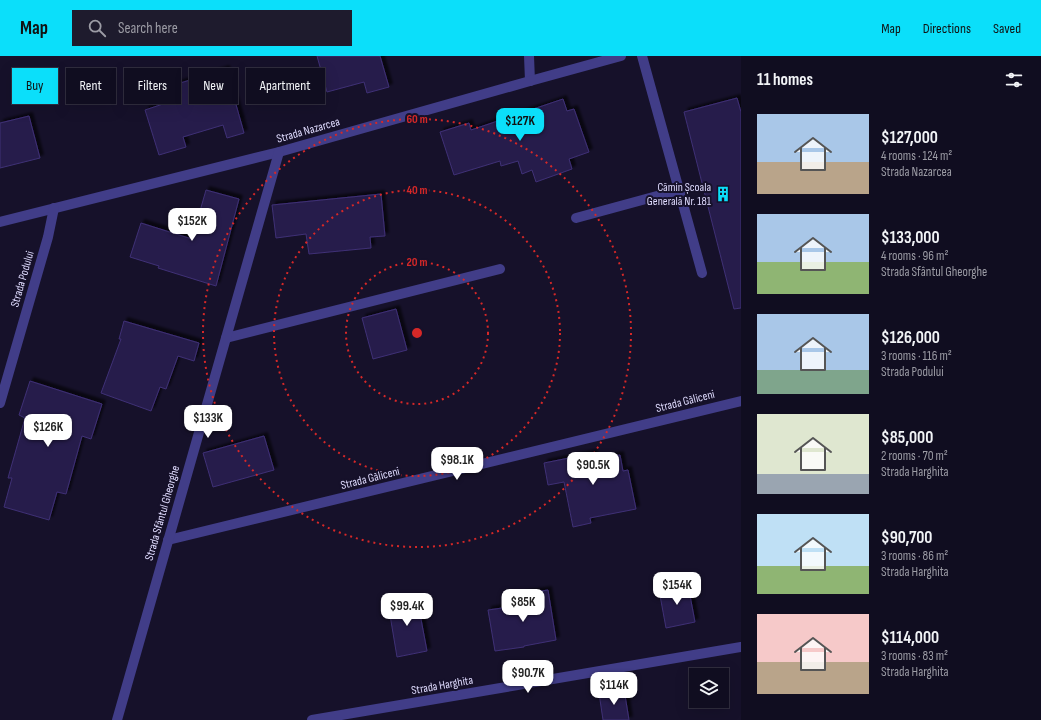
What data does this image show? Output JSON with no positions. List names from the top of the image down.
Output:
{
  "streets": {
    "street": [
      "Strada Nazarcea",
      "Strada Podului",
      "Strada Găliceni",
      "Strada Sfântul Gheorghe",
      "Strada Harghita"
    ]
  },
  "crossings": [
    ["Strada Nazarcea", "Strada Podului"],
    ["Strada Nazarcea", "Strada Sfântul Gheorghe"],
    ["Strada Găliceni", "Strada Sfântul Gheorghe"]
  ],
  "places": {
    "building": ["Cămin Școala Generală Nr. 181"]
  },
  "page": {
    "header": "Map",
    "search": "Search here",
    "nav": ["Map", "Directions", "Saved"],
    "heading": "11 homes",
    "chip": [
      "Buy",
      "Rent",
      "Filters",
      "New",
      "Apartment"
    ],
    "list": [
      {
        "name": "$127,000",
        "note": "4 rooms · 124 m² · Strada Nazarcea"
      },
      {
        "name": "$133,000",
        "note": "4 rooms · 96 m² · Strada Sfântul Gheorghe"
      },
      {
        "name": "$126,000",
        "note": "3 rooms · 116 m² · Strada Podului"
      },
      {
        "name": "$85,000",
        "note": "2 rooms · 70 m² · Strada Harghita"
      },
      {
        "name": "$90,700",
        "note": "3 rooms · 86 m² · Strada Harghita"
      },
      {
        "name": "$114,000",
        "note": "3 rooms · 83 m² · Strada Harghita"
      }
    ],
    "price": [
      "$127K",
      "$152K",
      "$133K",
      "$126K",
      "$98.1K",
      "$90.5K",
      "$154K",
      "$85K",
      "$99.4K",
      "$90.7K",
      "$114K"
    ]
  },
  "rings": ["60 m", "40 m", "20 m"]
}
